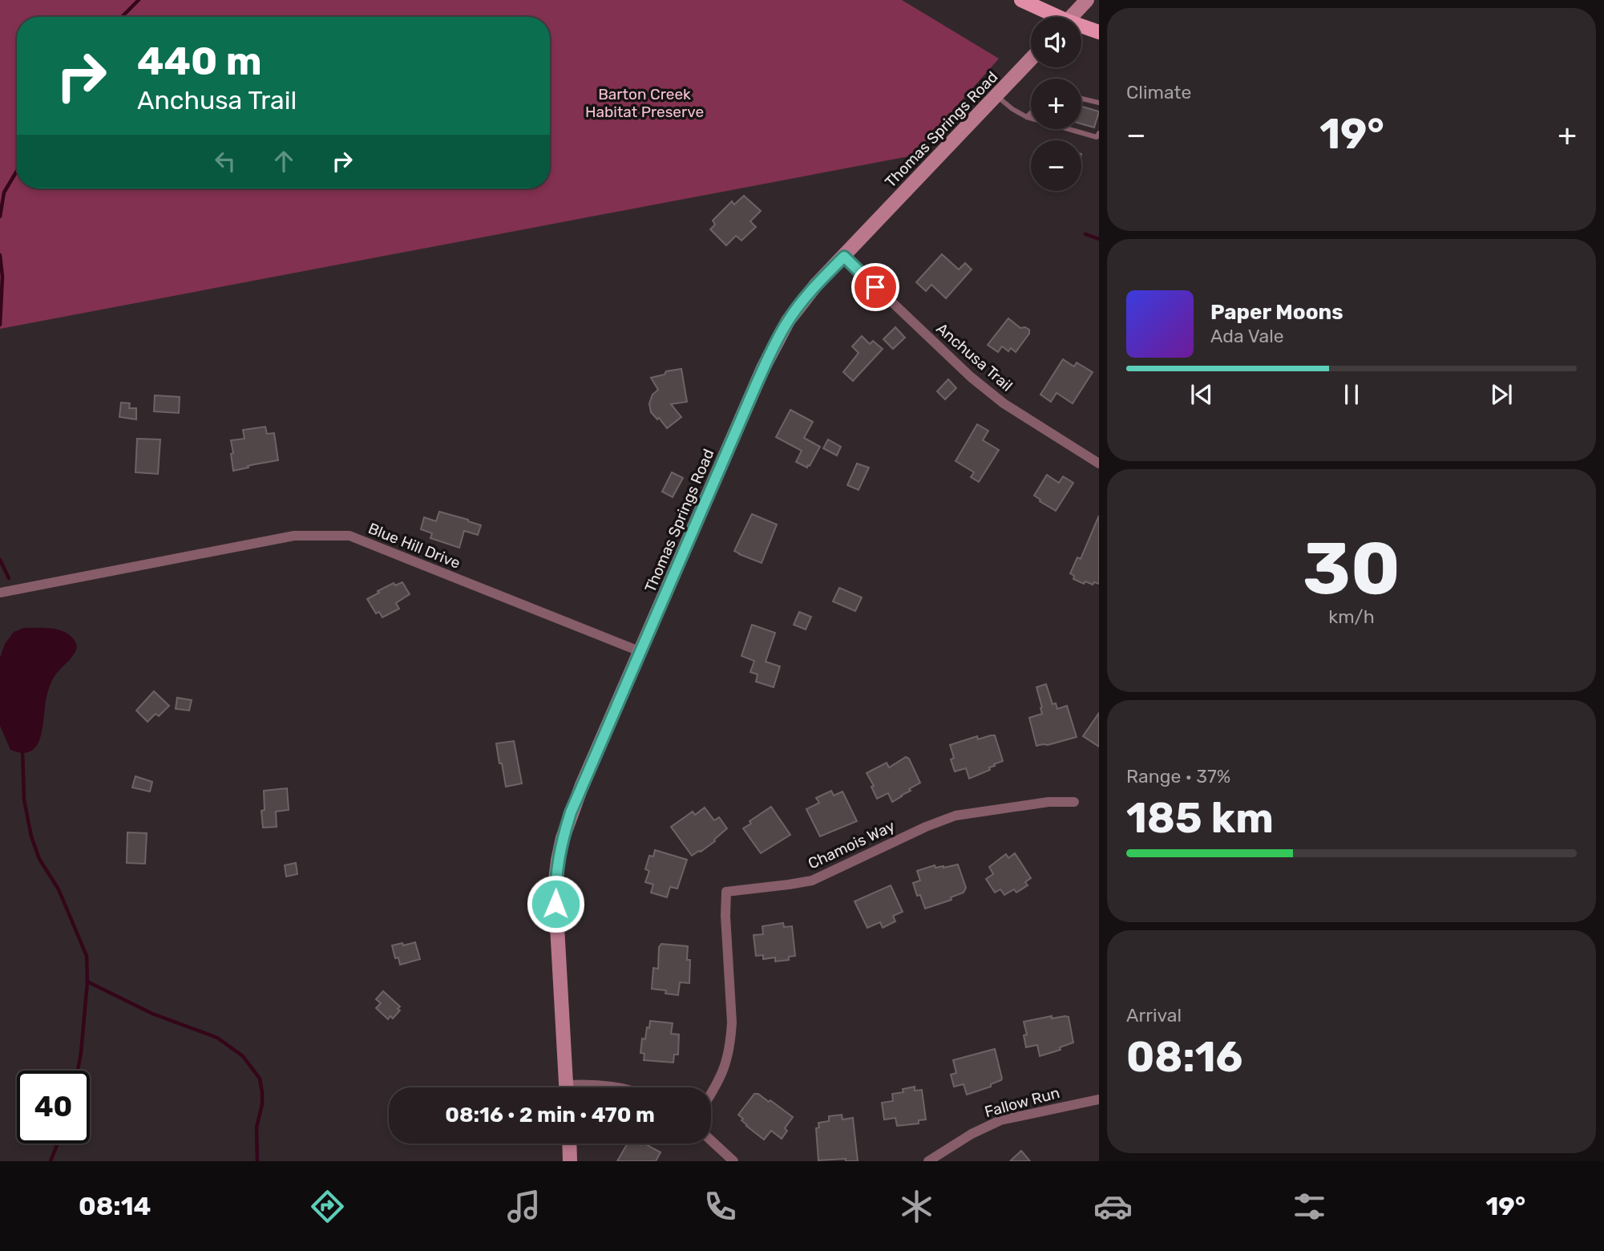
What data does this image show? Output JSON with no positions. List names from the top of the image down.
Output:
{
  "streets": {
    "street": [
      "Thomas Springs Road",
      "Anchusa Trail",
      "Blue Hill Drive",
      "Chamois Way",
      "Fallow Run"
    ]
  },
  "crossings": [
    ["Thomas Springs Road", "Anchusa Trail"],
    ["Thomas Springs Road", "Blue Hill Drive"]
  ],
  "parks": ["Barton Creek Habitat Preserve"],
  "page": {
    "tile": [
      "Climate",
      ["30", "km/h"],
      ["Range · 37%", "185 km"],
      ["Arrival", "08:16"]
    ],
    "map_buttons": ["+", "−"],
    "turn": ["440 m", "Anchusa Trail"],
    "heat": ["−", "19°", "+"],
    "song": ["Paper Moons", "Ada Vale"],
    "limit": "40",
    "trip": "08:16 · 2 min · 470 m",
    "tabs": ["08:14", "19°"]
  }
}
